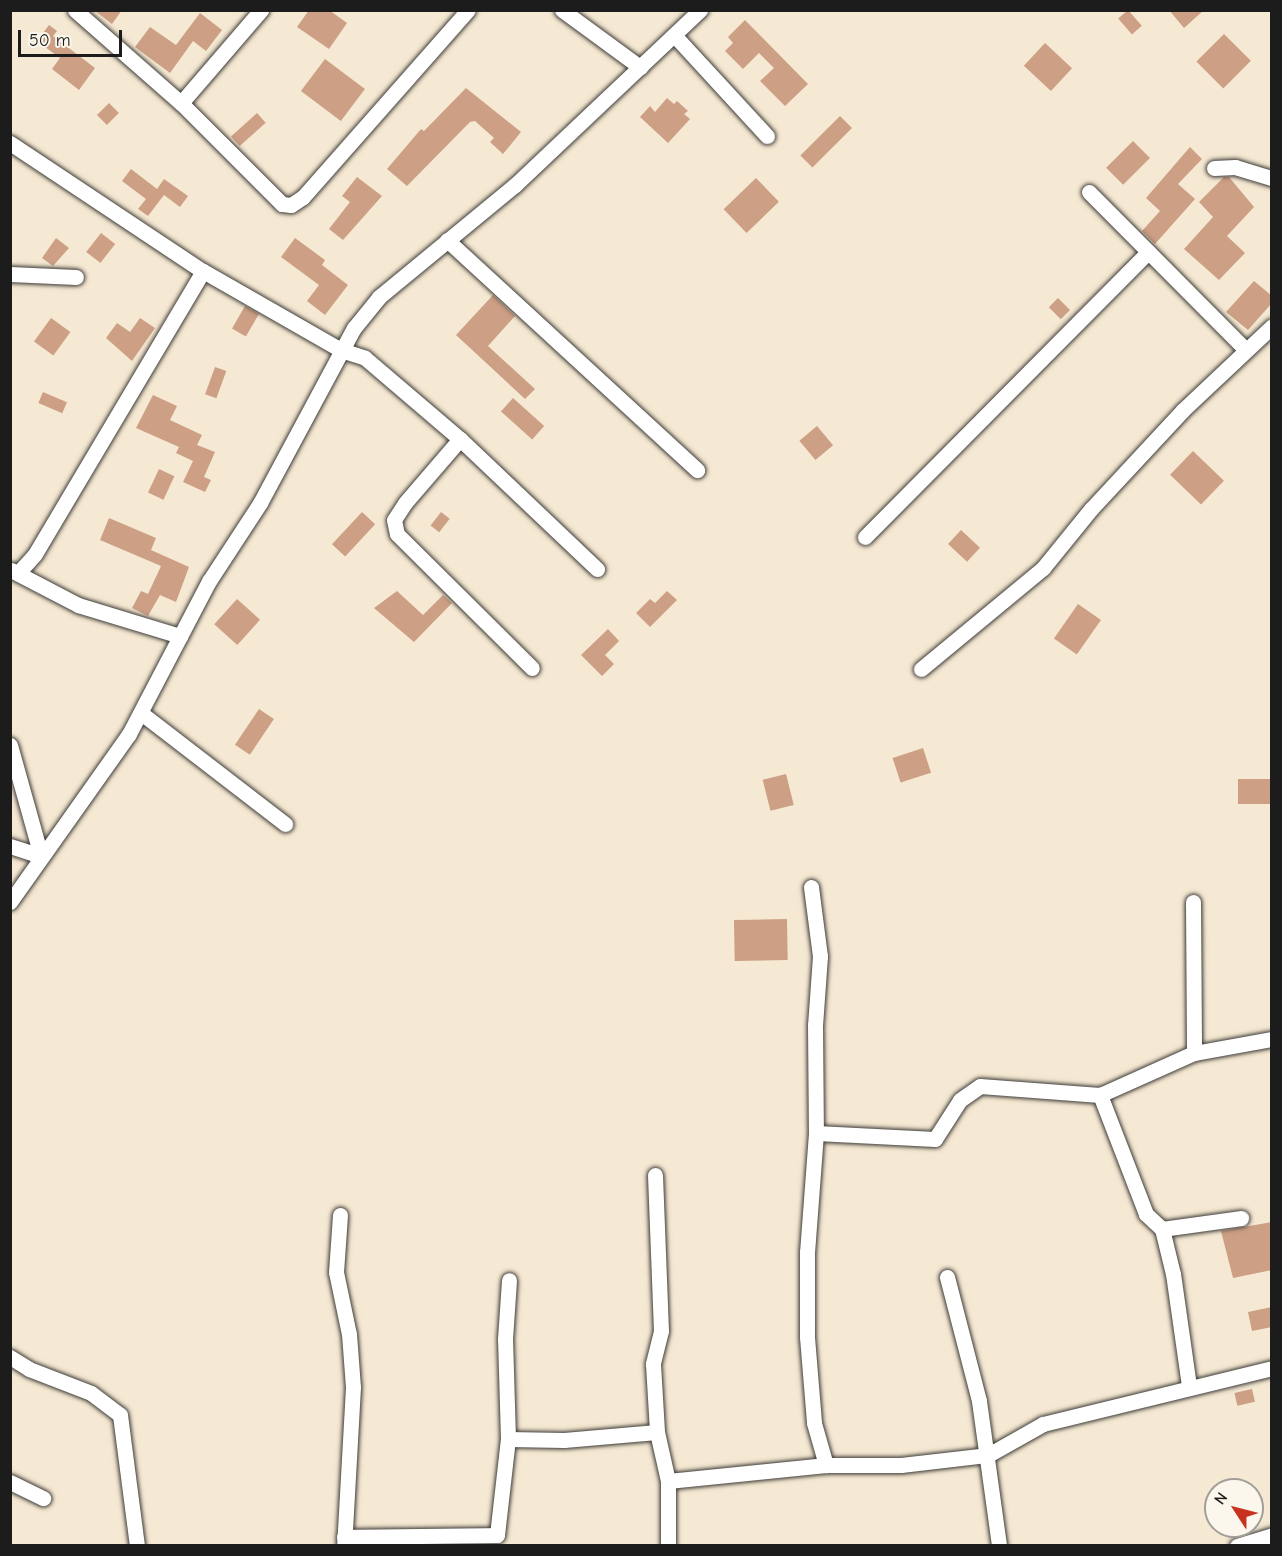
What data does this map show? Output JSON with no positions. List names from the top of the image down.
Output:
{
  "scale_bar": "50 m",
  "north": "top left"
}
